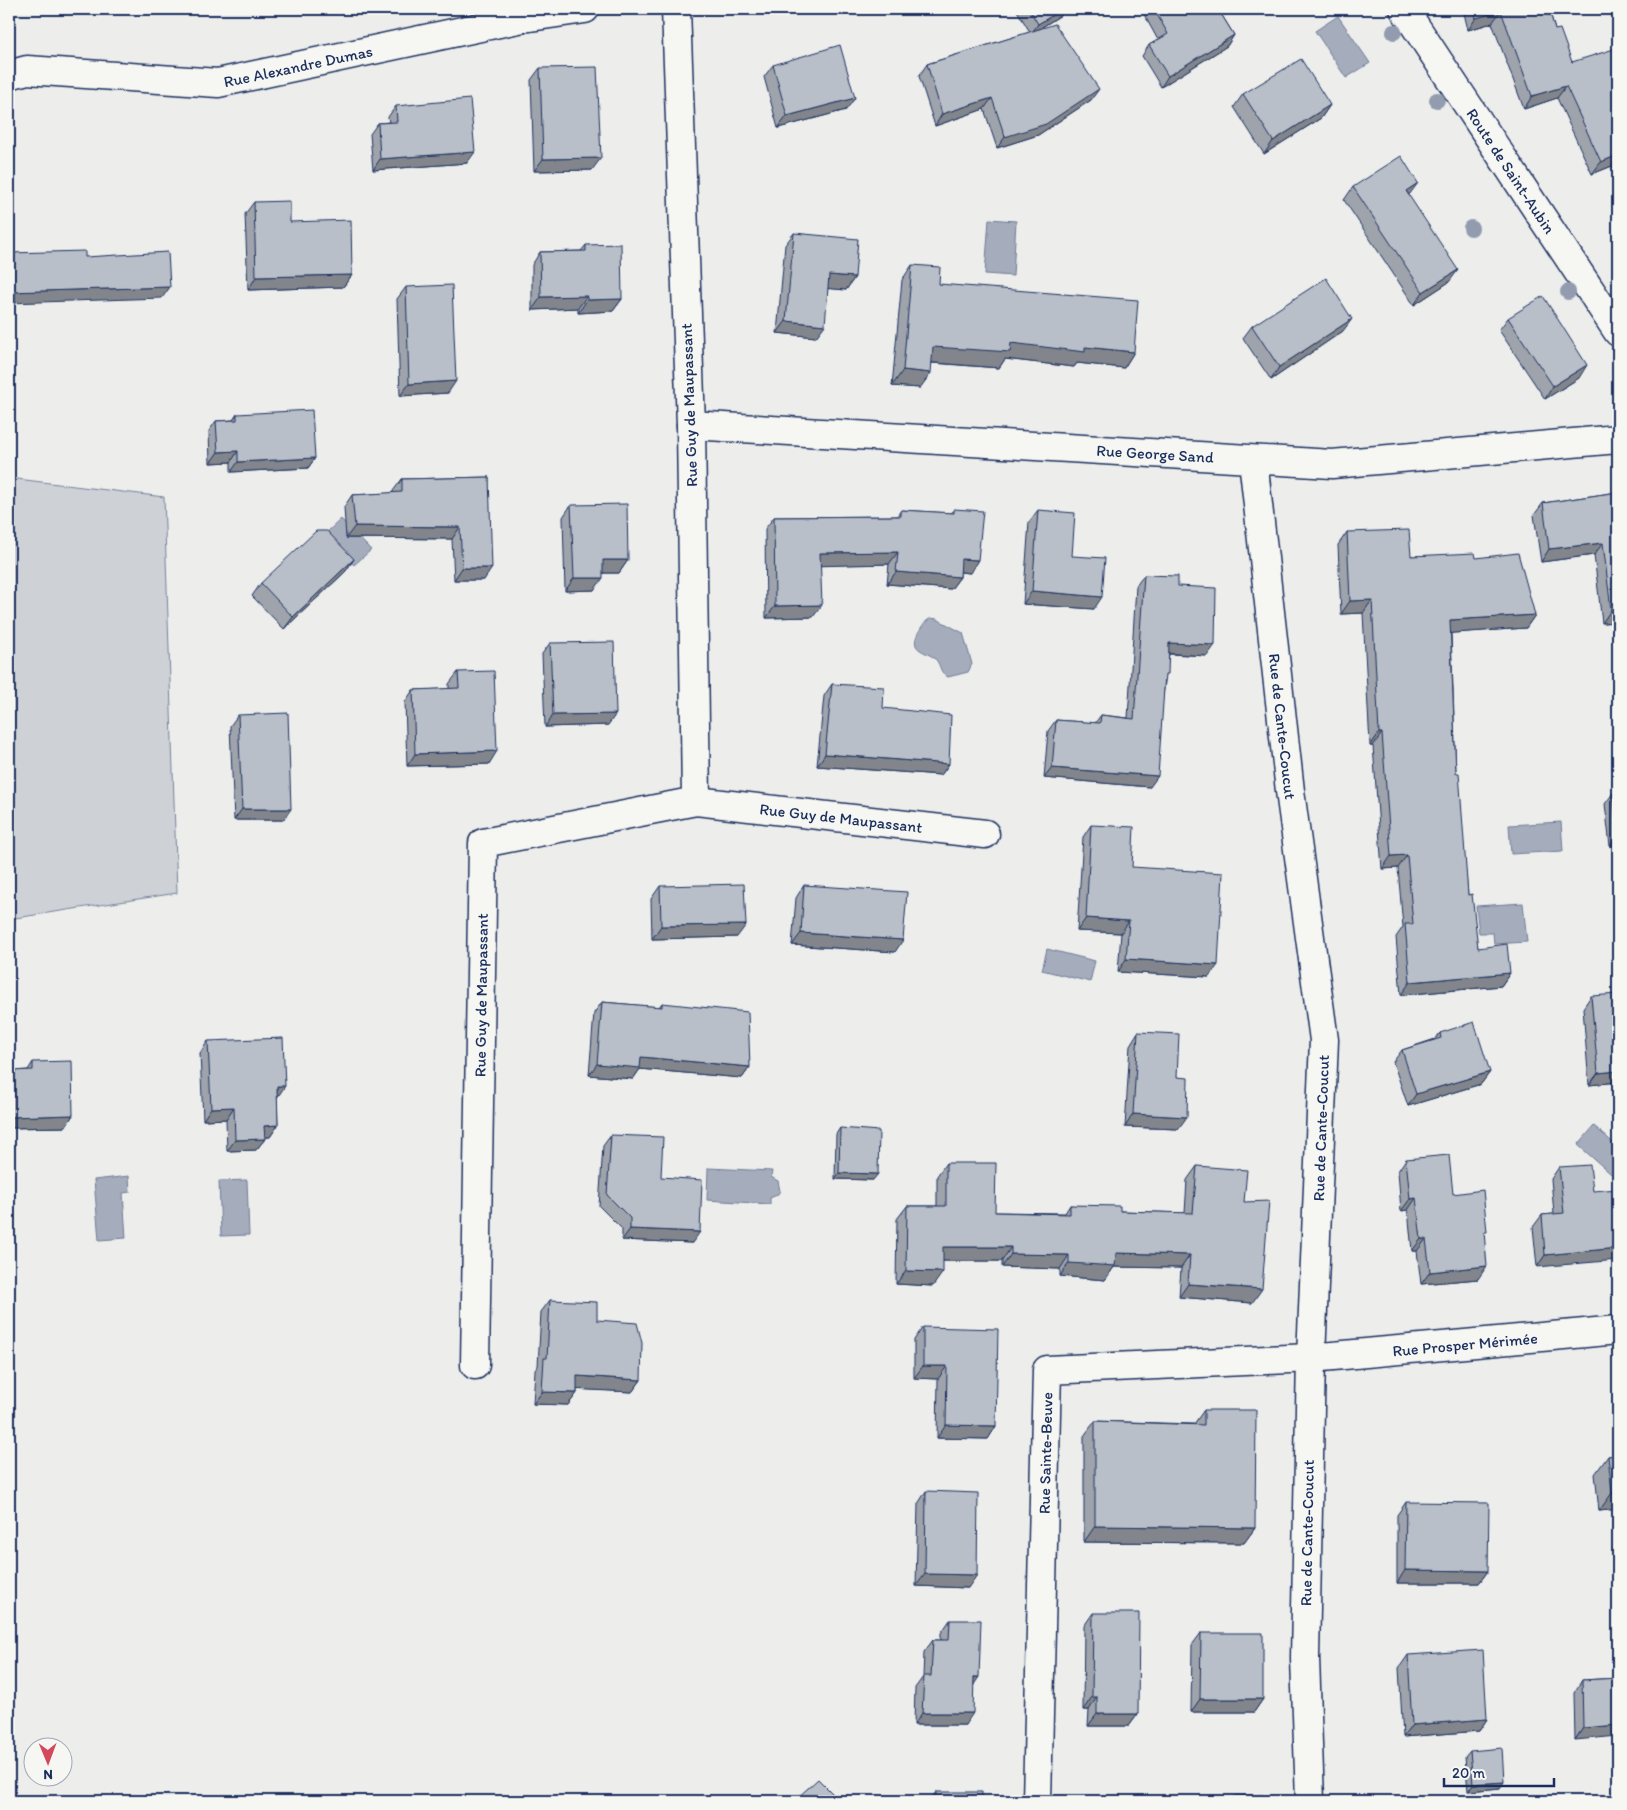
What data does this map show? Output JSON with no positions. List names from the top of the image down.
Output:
{
  "streets": {
    "street": [
      "Rue Alexandre Dumas",
      "Route de Saint-Aubin",
      "Rue Guy de Maupassant",
      "Rue George Sand",
      "Rue de Cante-Coucut",
      "Rue Prosper Mérimée",
      "Rue Sainte-Beuve"
    ]
  },
  "crossings": [
    ["Rue Guy de Maupassant", "Rue George Sand"],
    ["Rue George Sand", "Rue de Cante-Coucut"],
    ["Rue de Cante-Coucut", "Rue Prosper Mérimée"],
    ["Rue de Cante-Coucut", "Rue Sainte-Beuve"],
    ["Rue Prosper Mérimée", "Rue Sainte-Beuve"]
  ],
  "scale_bar": "20 m",
  "north": "bottom"
}
